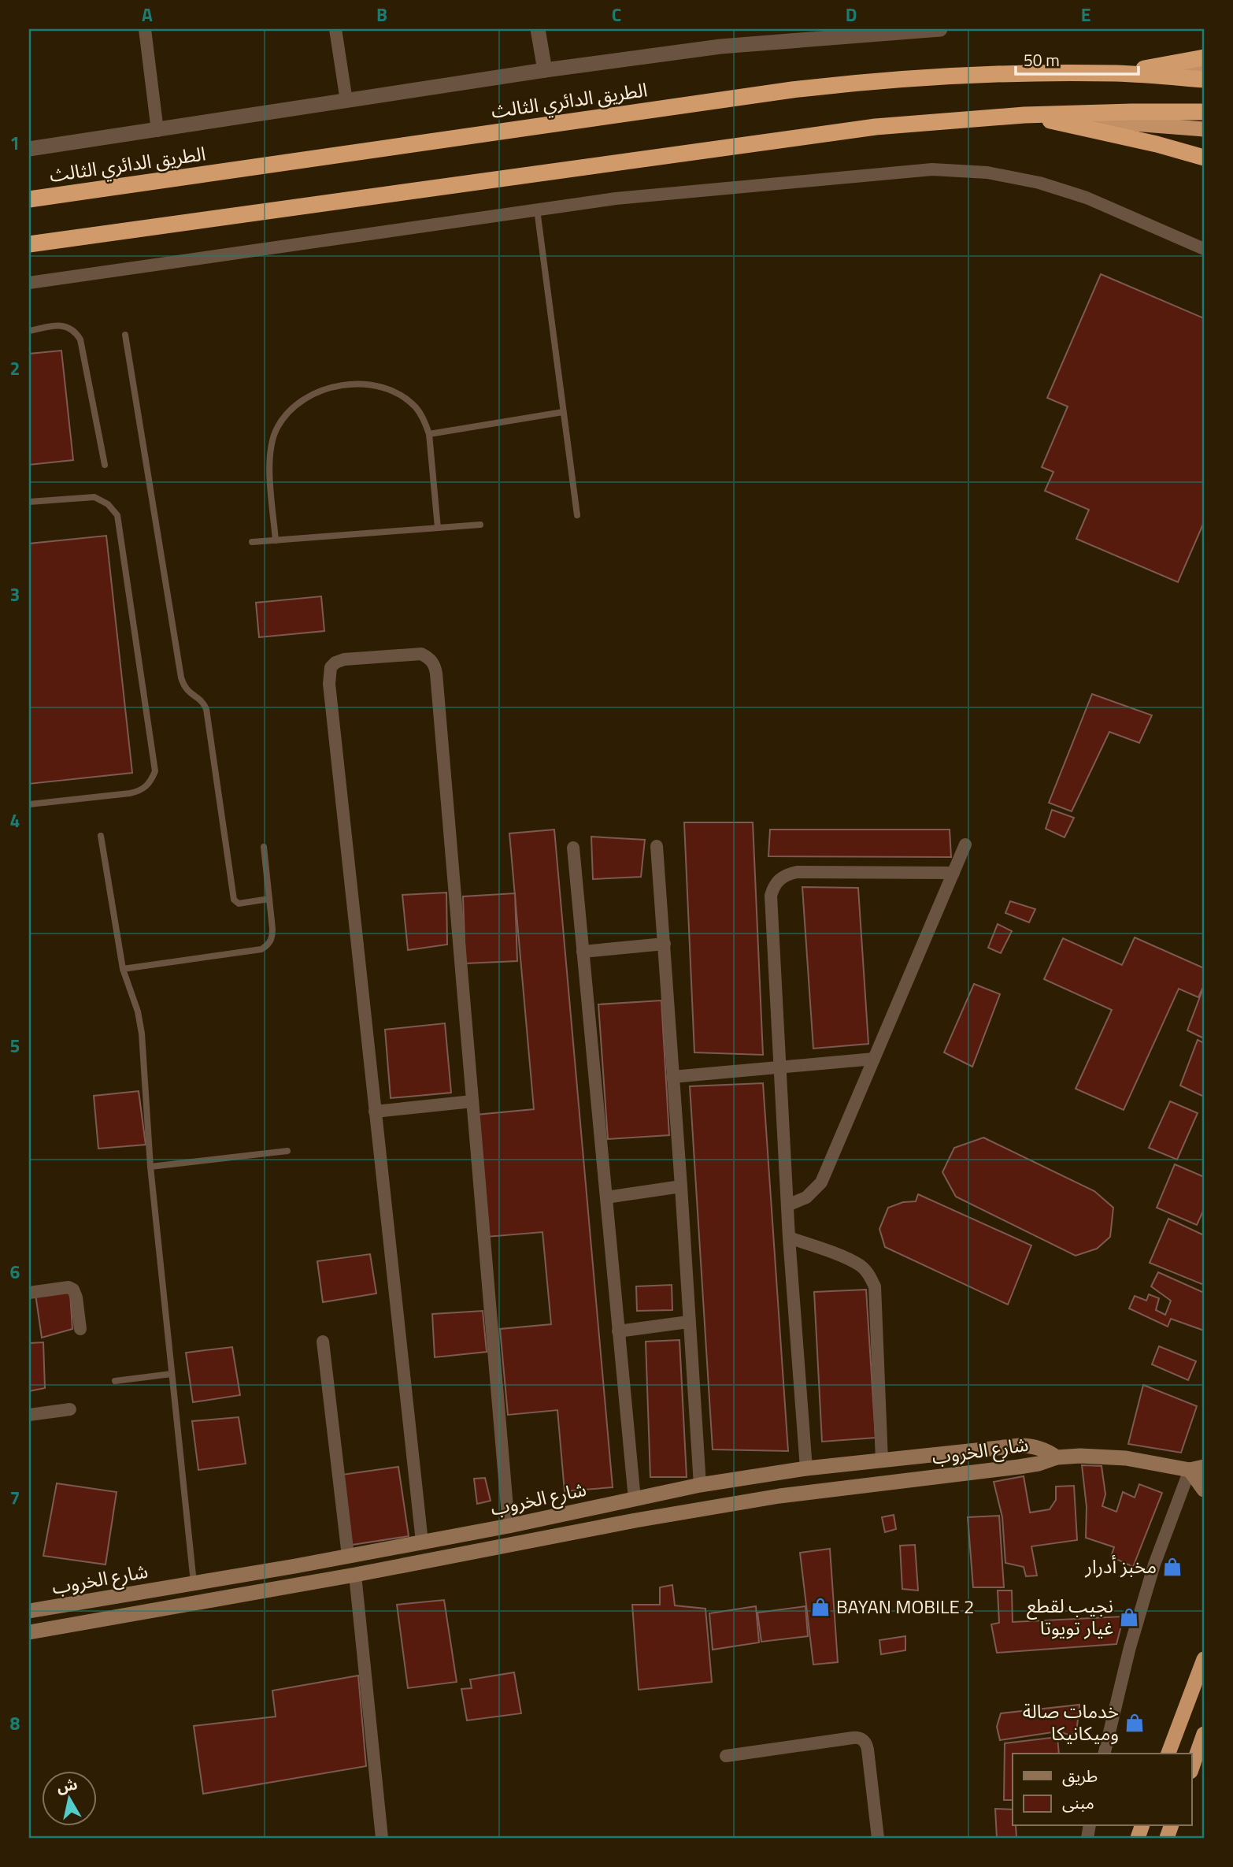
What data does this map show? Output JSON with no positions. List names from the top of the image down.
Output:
{
  "streets": {
    "highway": ["الطريق الدائري الثالث"],
    "main road": ["شارع الخروب"]
  },
  "places": {
    "shop": [
      "مخبز أدرار",
      "BAYAN MOBILE 2",
      "نجيب لقطع غيار تويوتا",
      "خدمات صالة وميكانيكا"
    ]
  },
  "legend": ["طريق", "مبنى"],
  "scale_bar": "50 m",
  "north": "top",
  "grid": {
    "columns": [
      "A",
      "B",
      "C",
      "D",
      "E"
    ],
    "rows": [
      "1",
      "2",
      "3",
      "4",
      "5",
      "6",
      "7",
      "8"
    ]
  }
}
